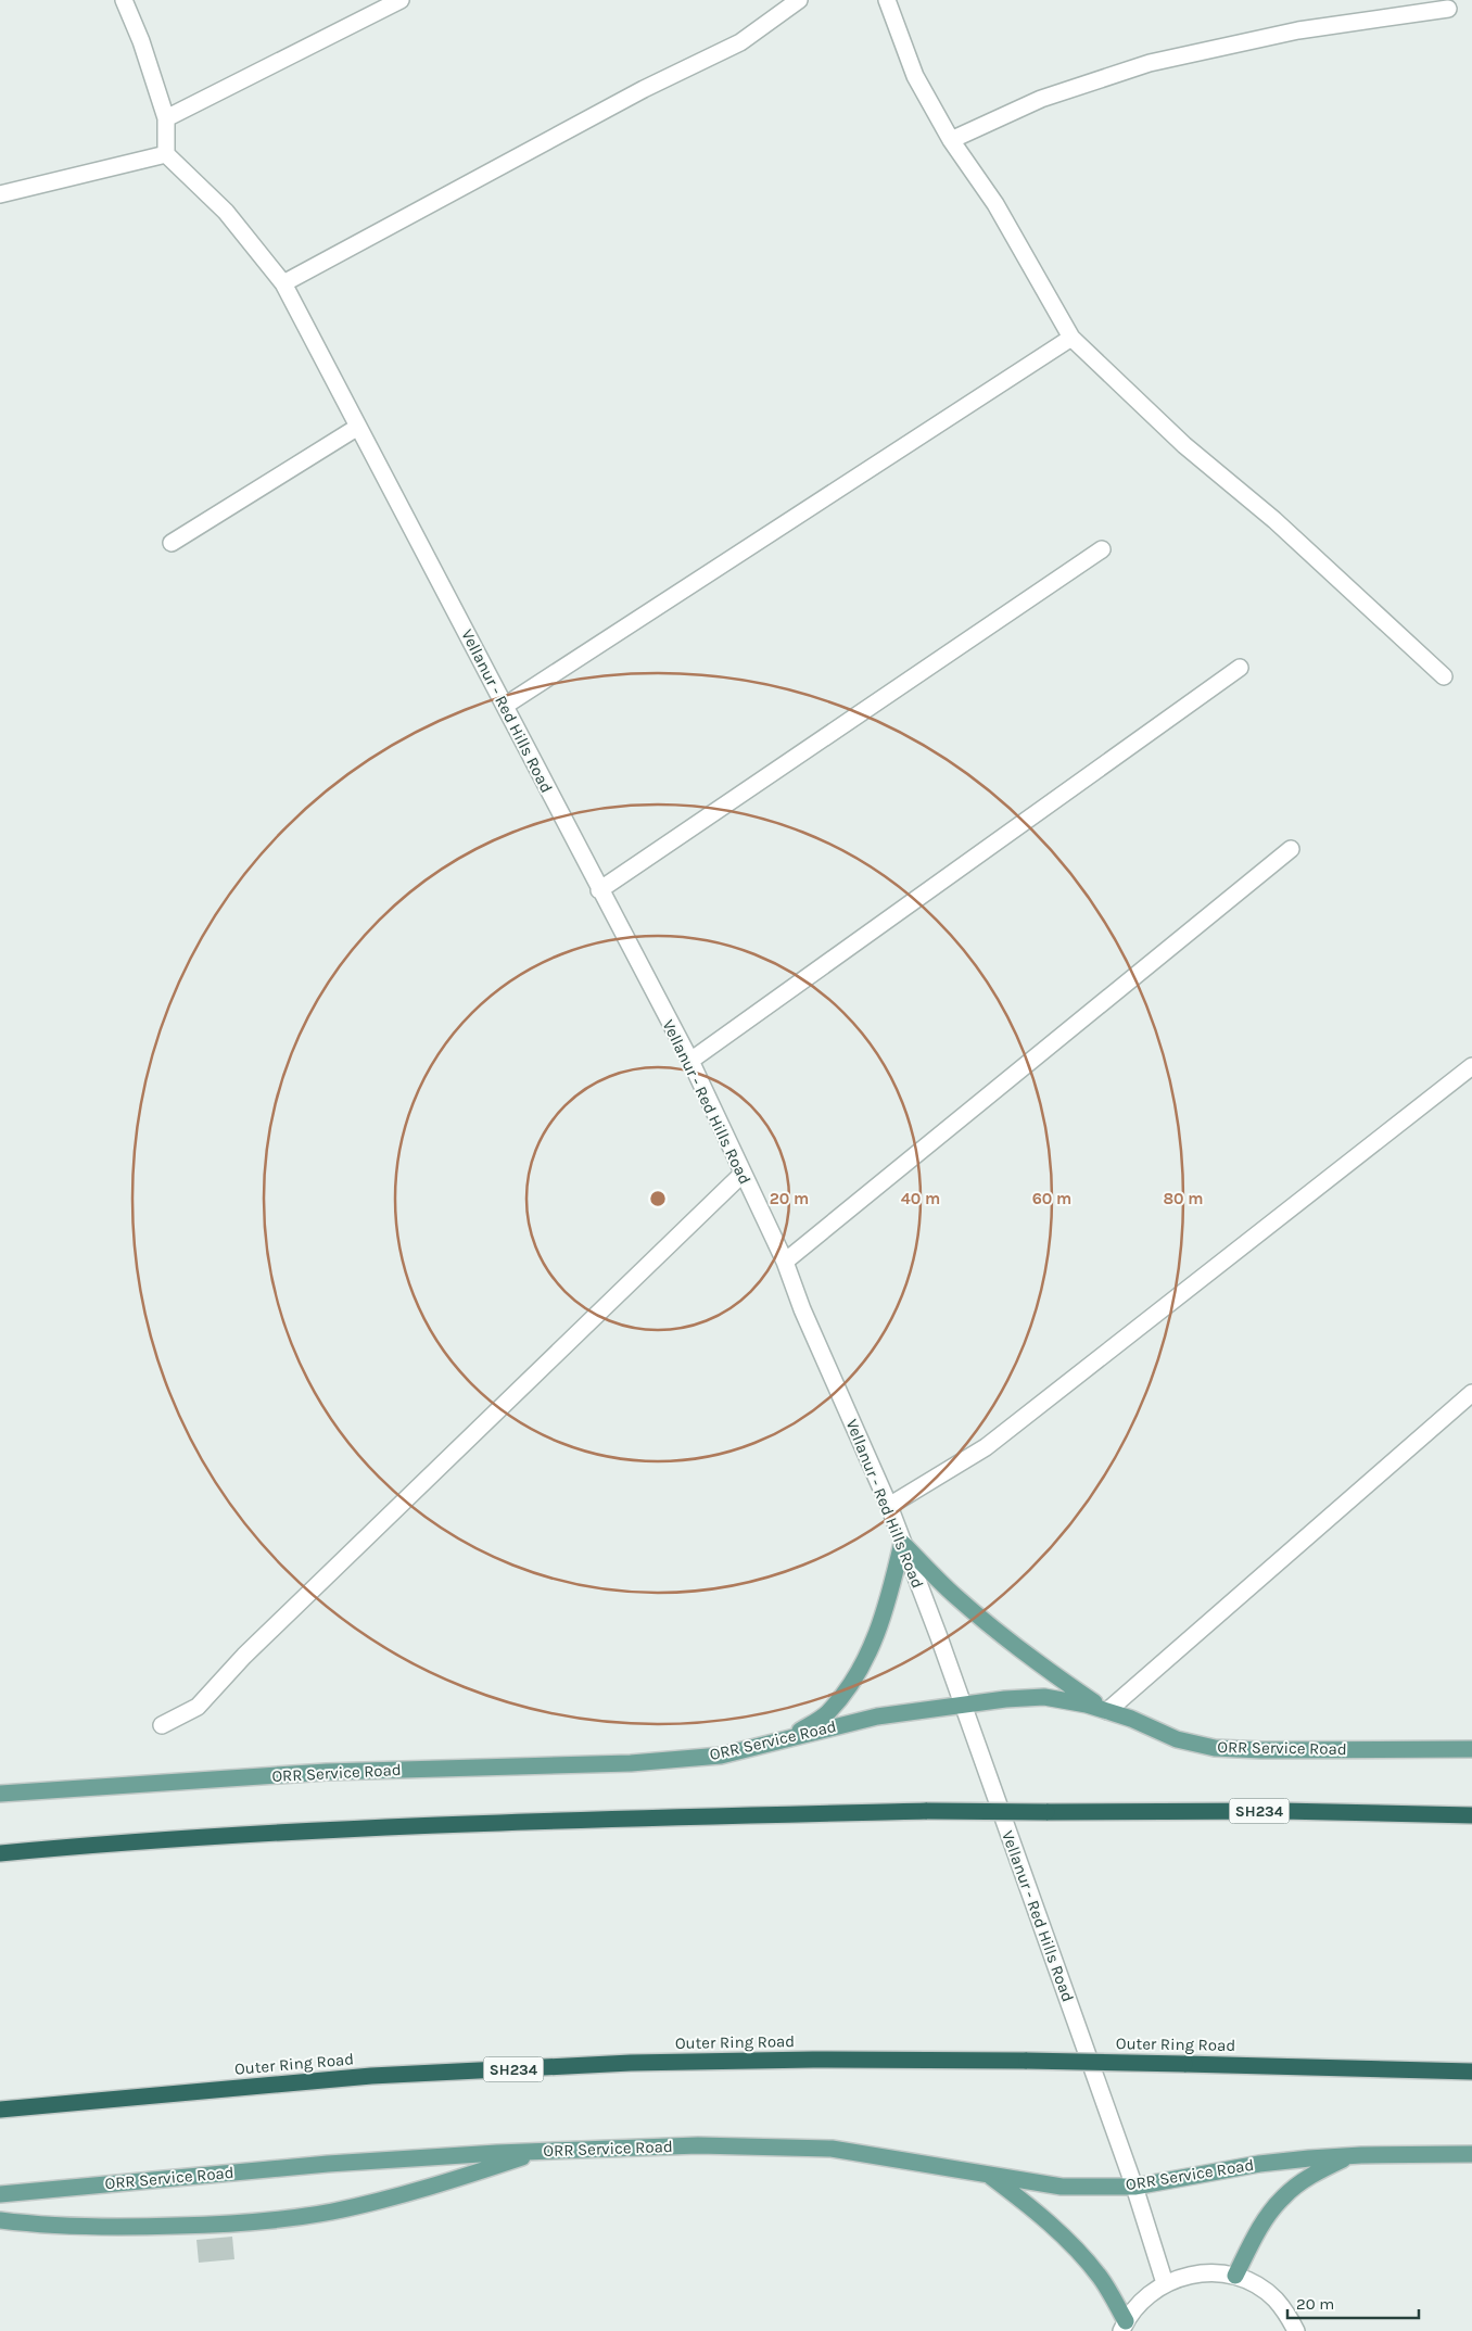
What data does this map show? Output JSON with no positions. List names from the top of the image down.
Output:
{
  "streets": {
    "highway": ["SH234", "Outer Ring Road"],
    "main road": ["ORR Service Road"],
    "street": ["Vellanur - Red Hills Road"]
  },
  "crossings": [
    ["Vellanur - Red Hills Road", "ORR Service Road"]
  ],
  "scale_bar": "20 m",
  "rings": [
    "20 m",
    "40 m",
    "60 m",
    "80 m"
  ]
}
